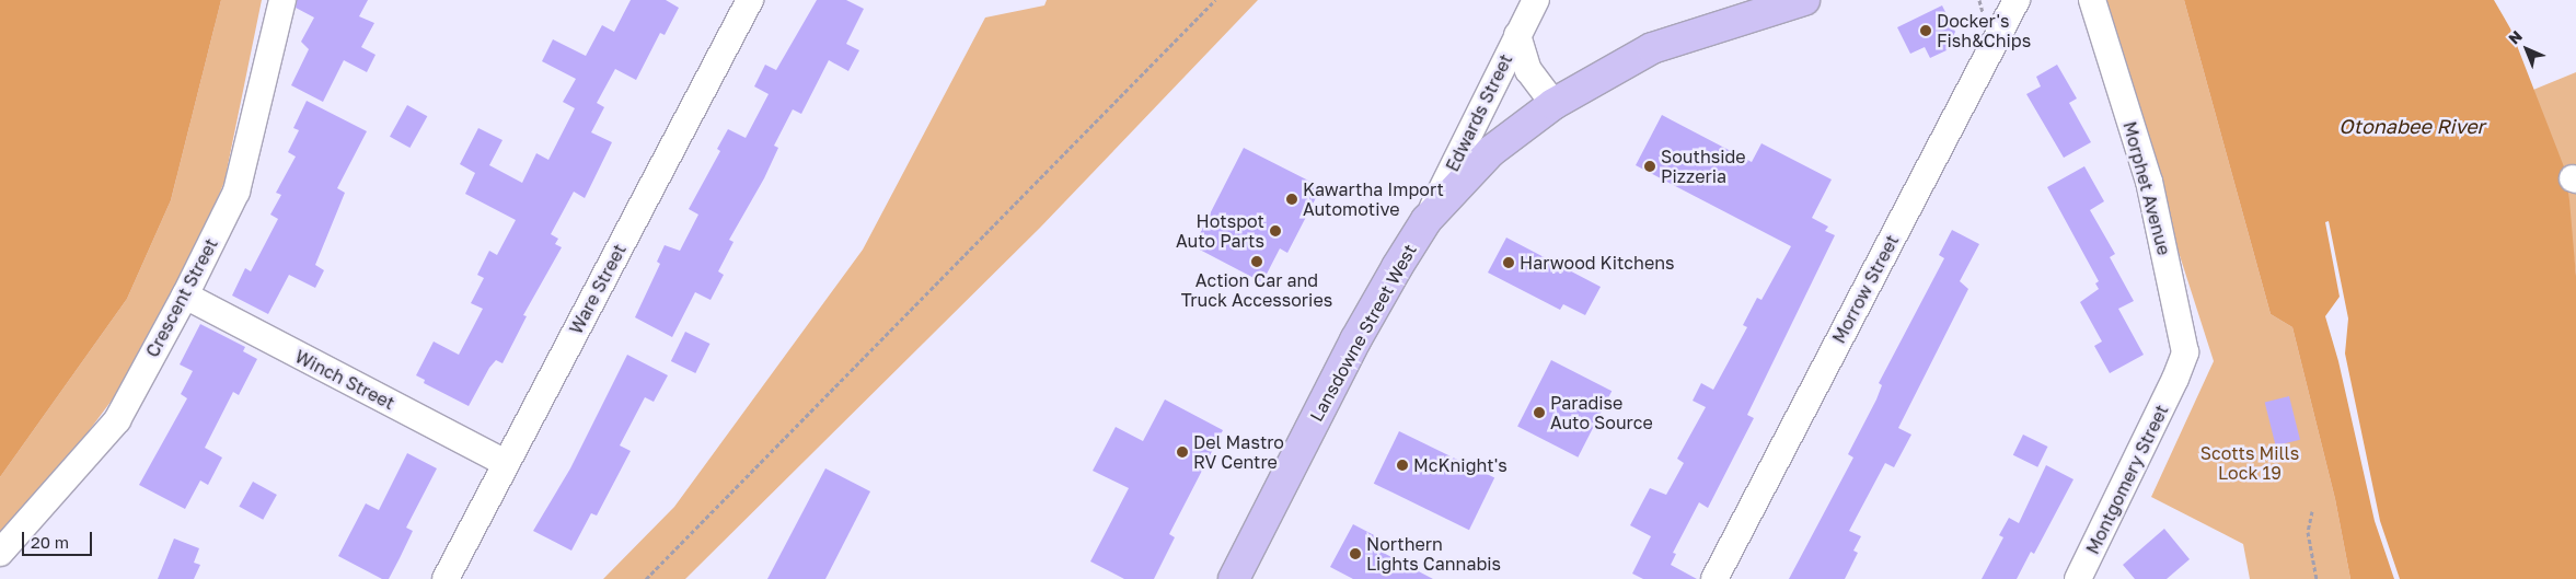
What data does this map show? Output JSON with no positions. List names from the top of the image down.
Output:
{
  "streets": {
    "main road": ["Lansdowne Street West"],
    "street": [
      "Edwards Street",
      "Morphet Avenue",
      "Ware Street",
      "Morrow Street",
      "Crescent Street",
      "Winch Street",
      "Montgomery Street"
    ]
  },
  "crossings": [
    ["Edwards Street", "Lansdowne Street West"],
    ["Morphet Avenue", "Montgomery Street"],
    ["Ware Street", "Winch Street"],
    ["Crescent Street", "Winch Street"]
  ],
  "water": ["Otonabee River"],
  "parks": ["Scotts Mills Lock 19"],
  "places": [
    "Docker's Fish&Chips",
    "Southside Pizzeria",
    "Kawartha Import Automotive",
    "Hotspot Auto Parts",
    "Action Car and Truck Accessories",
    "Harwood Kitchens",
    "Paradise Auto Source",
    "Del Mastro RV Centre",
    "McKnight's",
    "Northern Lights Cannabis"
  ],
  "scale_bar": "20 m",
  "north": "top left"
}
